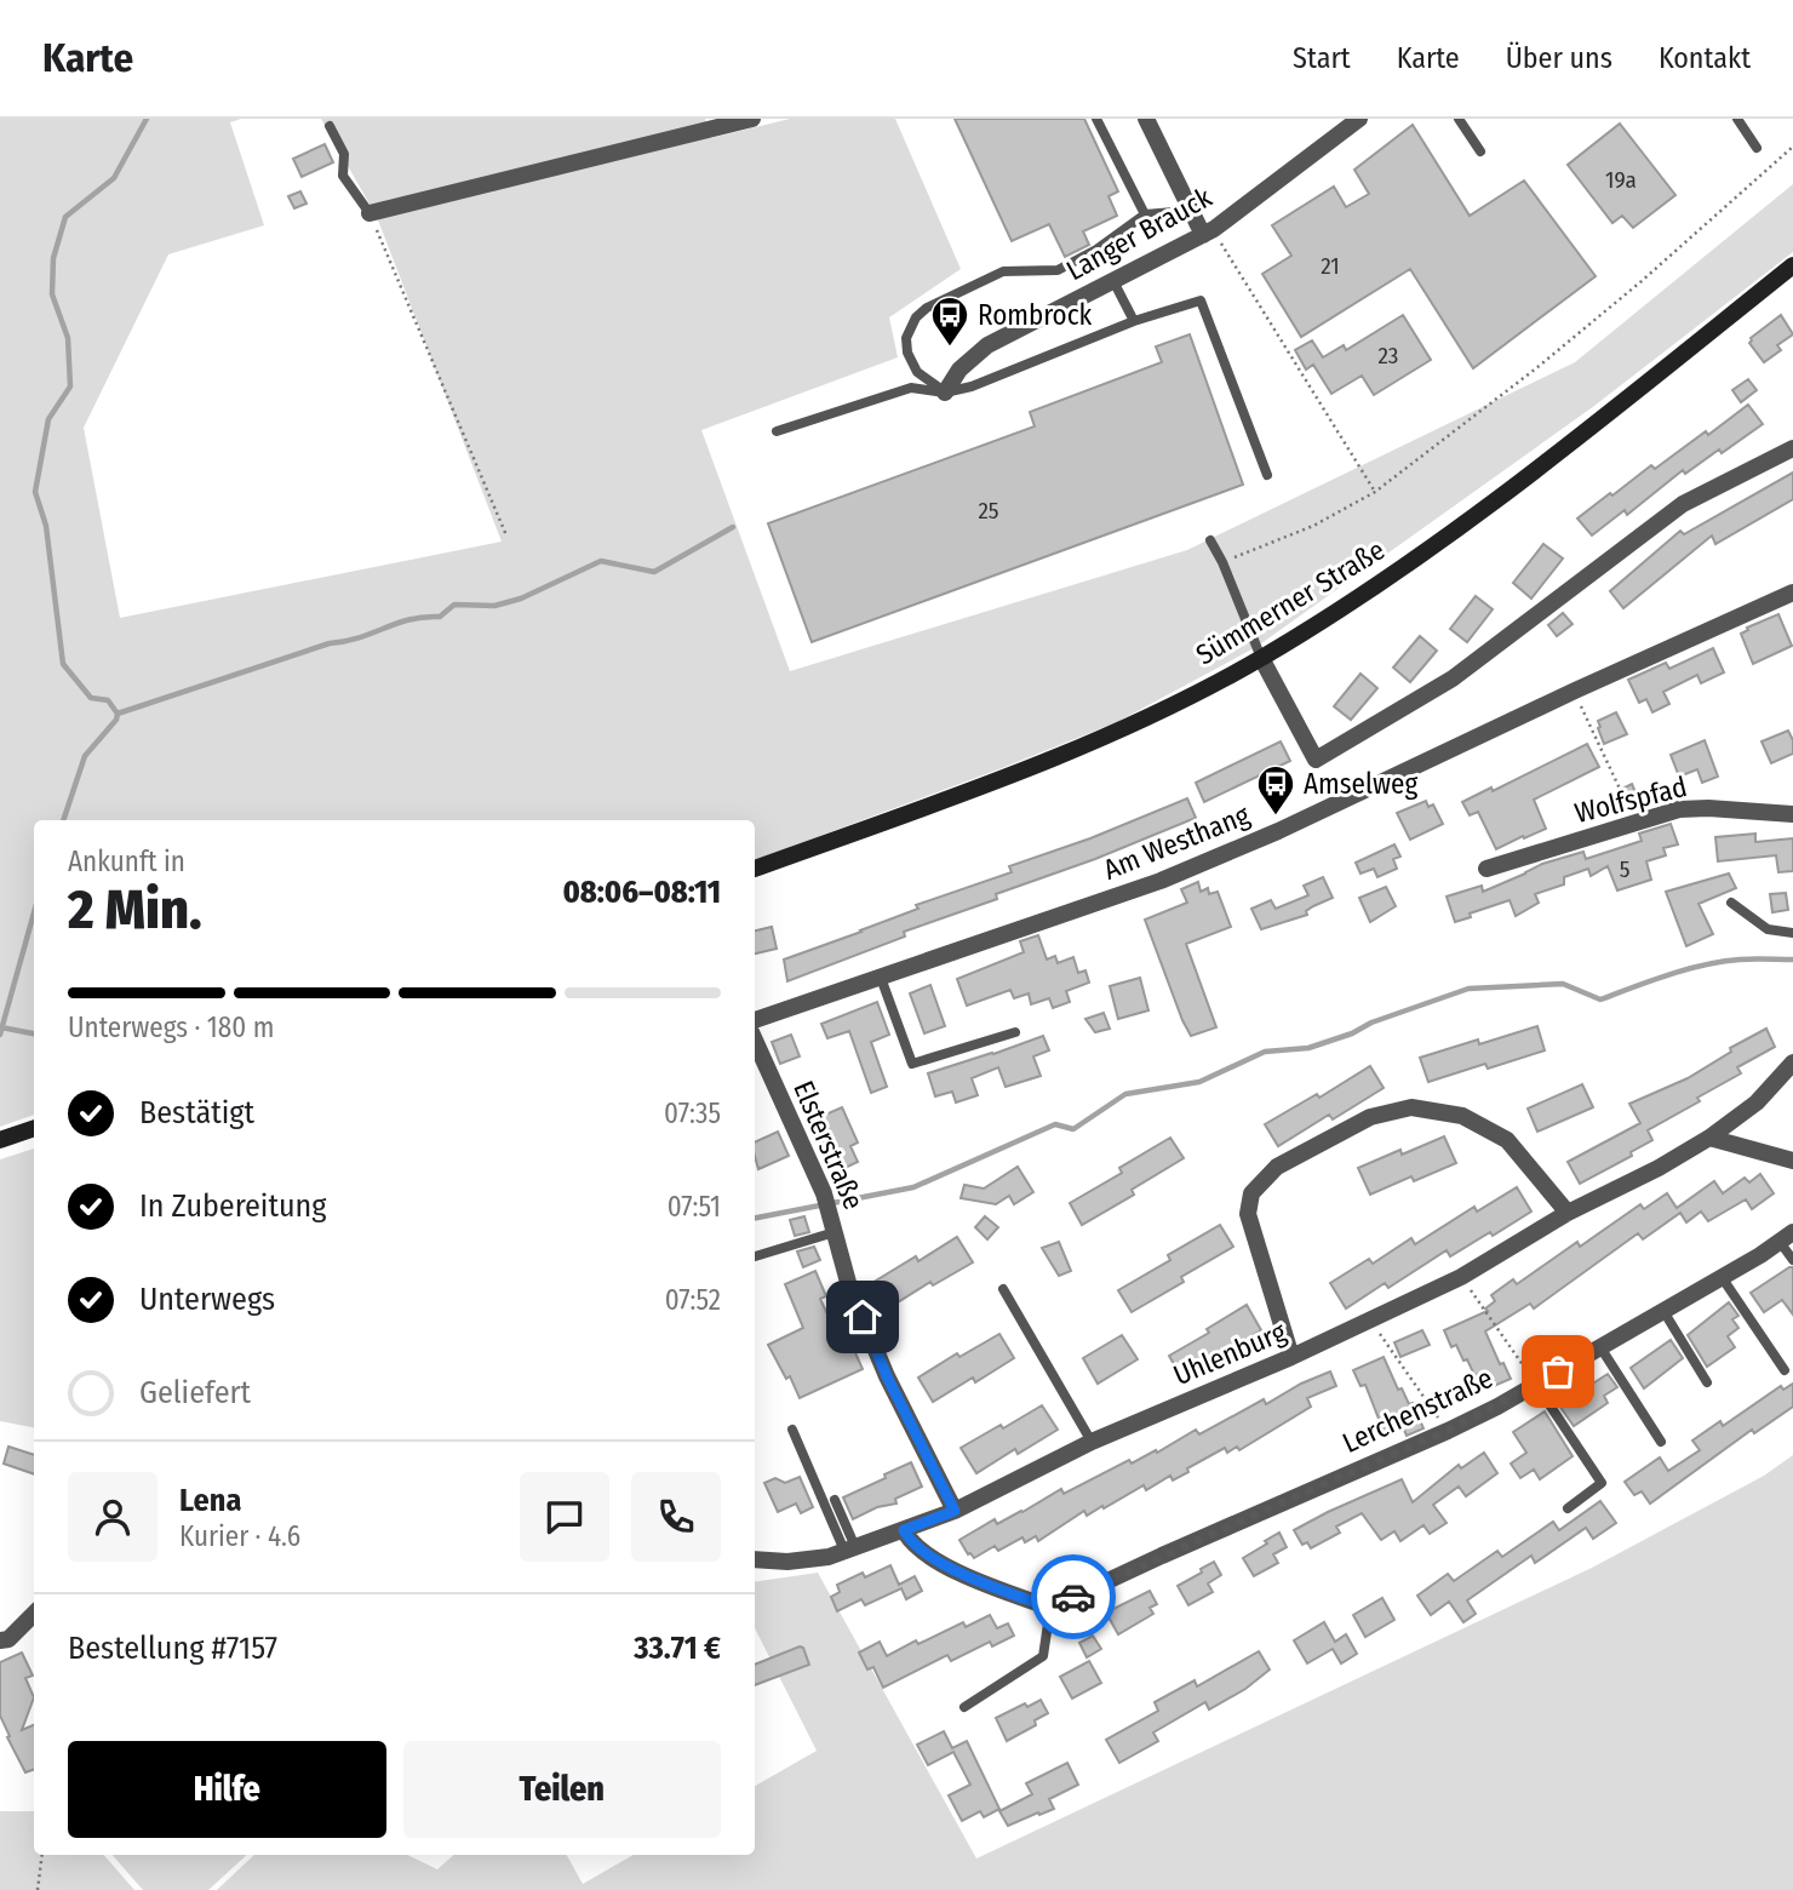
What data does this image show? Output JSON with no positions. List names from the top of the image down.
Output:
{
  "streets": {
    "main road": ["Sümmerner Straße"],
    "street": [
      "Langer Brauck",
      "Wolfspfad",
      "Am Westhang",
      "Elsterstraße",
      "Uhlenburg",
      "Lerchenstraße"
    ]
  },
  "crossings": [
    ["Elsterstraße", "Uhlenburg"]
  ],
  "places": {
    "bus stop": ["Rombrock", "Amselweg"]
  },
  "house_numbers": [
    "19a",
    "21",
    "23",
    "25",
    "5"
  ],
  "page": {
    "header": "Karte",
    "nav": [
      "Start",
      "Karte",
      "Über uns",
      "Kontakt"
    ],
    "heading": ["2 Min.", "Ankunft in", "08:06–08:11"],
    "panel": [
      "Lena",
      "Kurier · 4.6",
      "Bestellung #7157",
      "33.71 €"
    ],
    "bar": "Unterwegs · 180 m",
    "list": [
      ["Bestätigt", "07:35"],
      ["In Zubereitung", "07:51"],
      ["Unterwegs", "07:52"],
      "Geliefert"
    ],
    "buttons": ["Hilfe", "Teilen"]
  }
}
